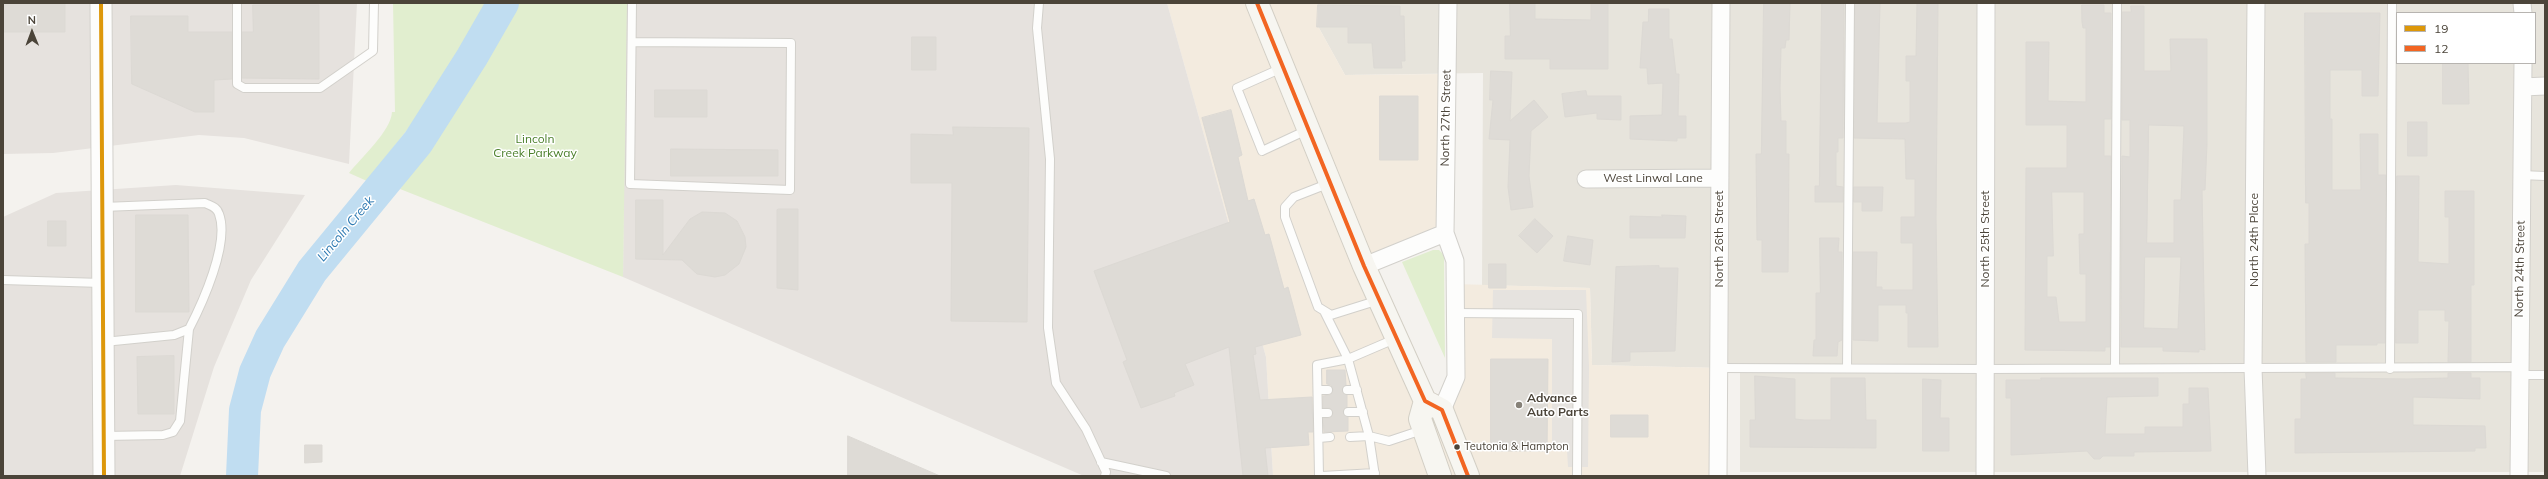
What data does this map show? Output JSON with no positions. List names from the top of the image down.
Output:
{
  "streets": {
    "street": [
      "North 27th Street",
      "West Linwal Lane",
      "North 26th Street",
      "North 25th Street",
      "North 24th Place",
      "North 24th Street"
    ]
  },
  "crossings": [
    ["West Linwal Lane", "North 26th Street"]
  ],
  "water": ["Lincoln Creek"],
  "parks": ["Lincoln Creek Parkway"],
  "places": ["Advance Auto Parts", "Teutonia & Hampton"],
  "lines": ["transit line 19", "transit line 12"],
  "legend": ["19", "12"],
  "north": "top"
}
